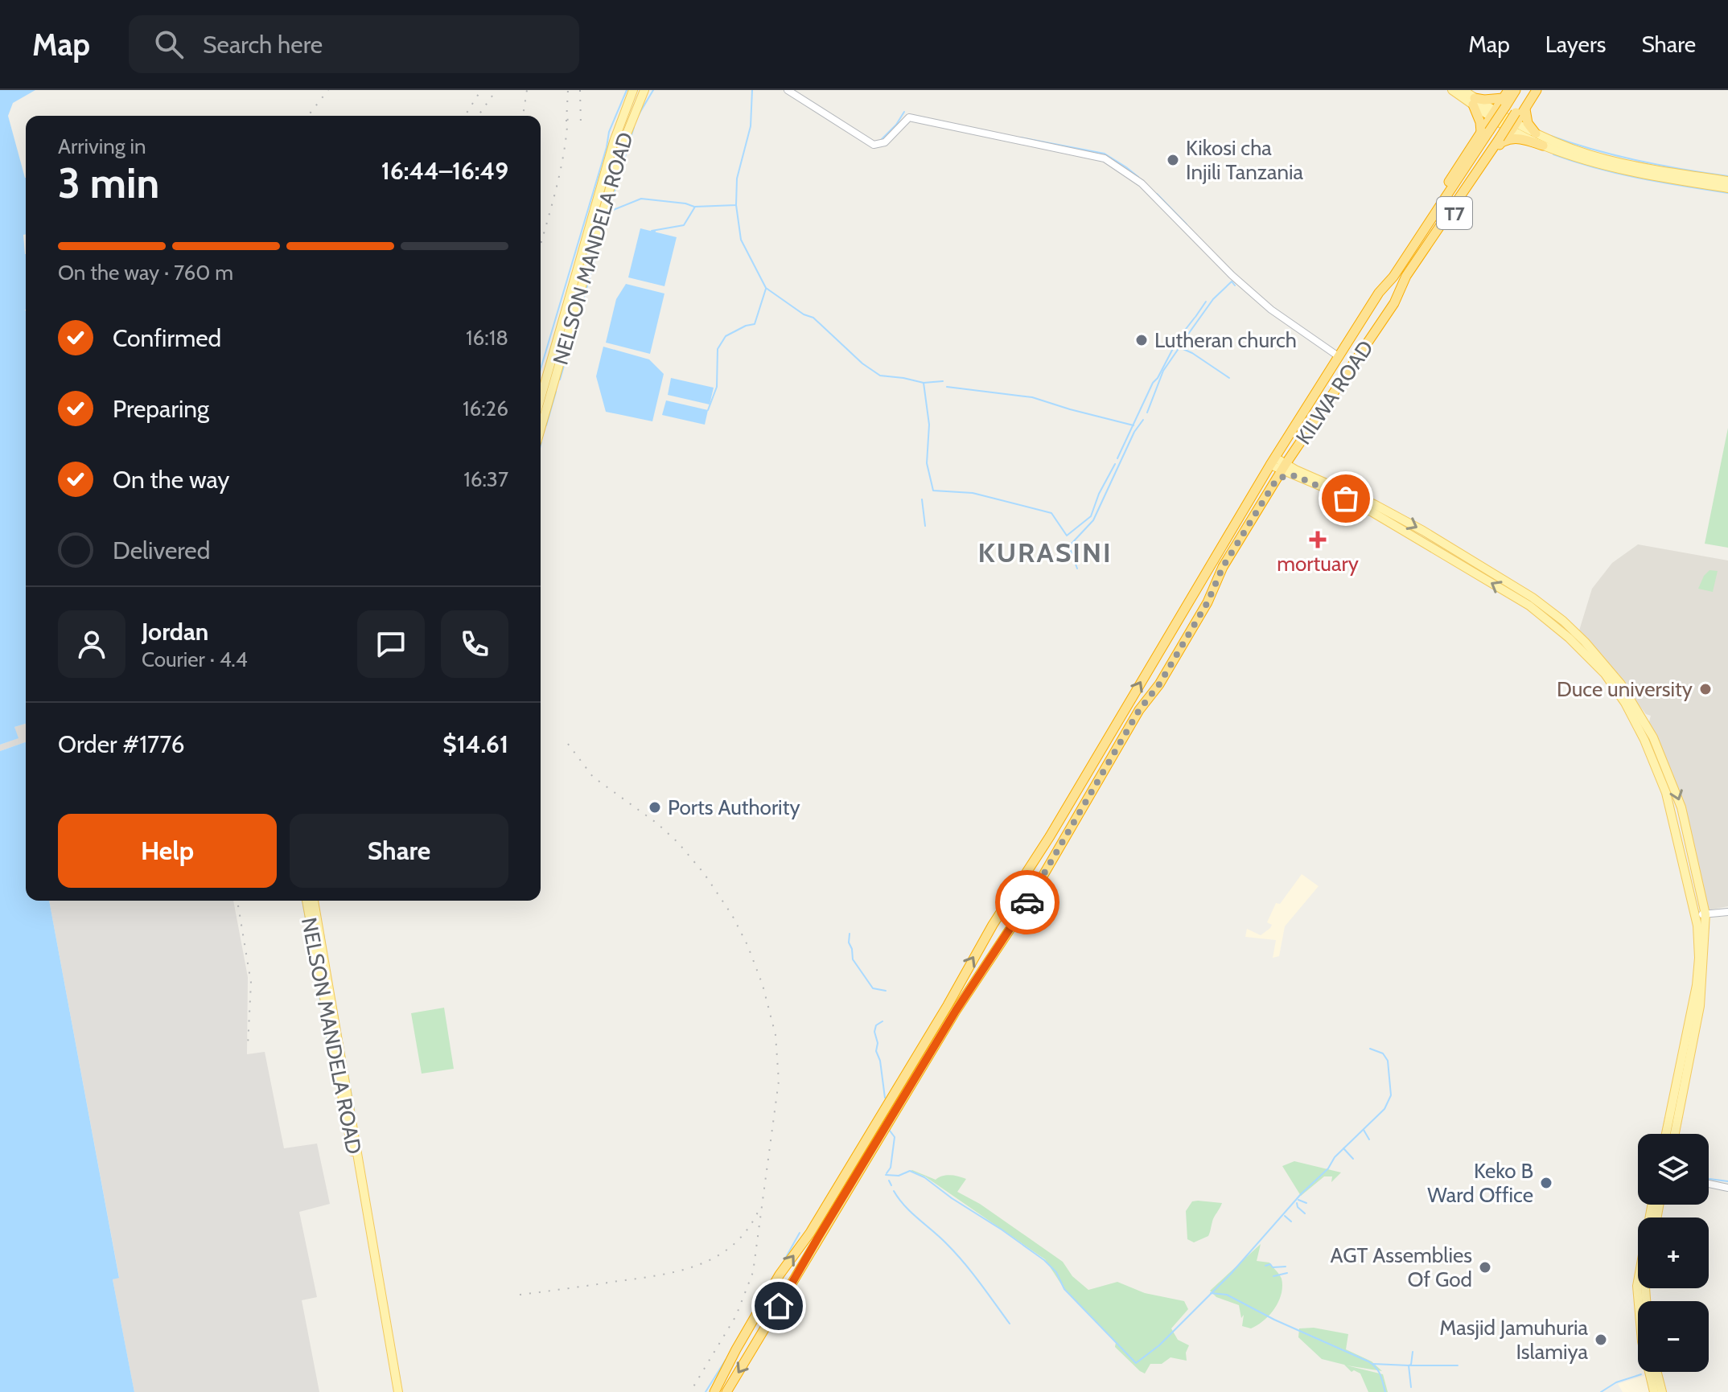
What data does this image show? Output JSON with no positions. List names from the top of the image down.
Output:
{
  "streets": {
    "highway": ["T7", "KILWA ROAD"],
    "main road": ["NELSON MANDELA ROAD"]
  },
  "crossings": [
    ["T7", "KILWA ROAD"]
  ],
  "districts": ["KURASINI"],
  "places": {
    "other": [
      "Kikosi cha Injili Tanzania",
      "Lutheran church",
      "Duce university",
      "Ports Authority",
      "Keko B Ward Office",
      "AGT Assemblies Of God",
      "Masjid Jamuhuria Islamiya"
    ],
    "health": ["mortuary"]
  },
  "page": {
    "header": "Map",
    "search": "Search here",
    "nav": ["Map", "Layers", "Share"],
    "heading": ["3 min", "Arriving in", "16:44–16:49"],
    "panel": [
      "Jordan",
      "Courier · 4.4",
      "Order #1776",
      "$14.61"
    ],
    "bar": "On the way · 760 m",
    "list": [
      ["Confirmed", "16:18"],
      ["Preparing", "16:26"],
      ["On the way", "16:37"],
      "Delivered"
    ],
    "buttons": ["Help", "Share"],
    "map_buttons": ["+", "−"]
  }
}
